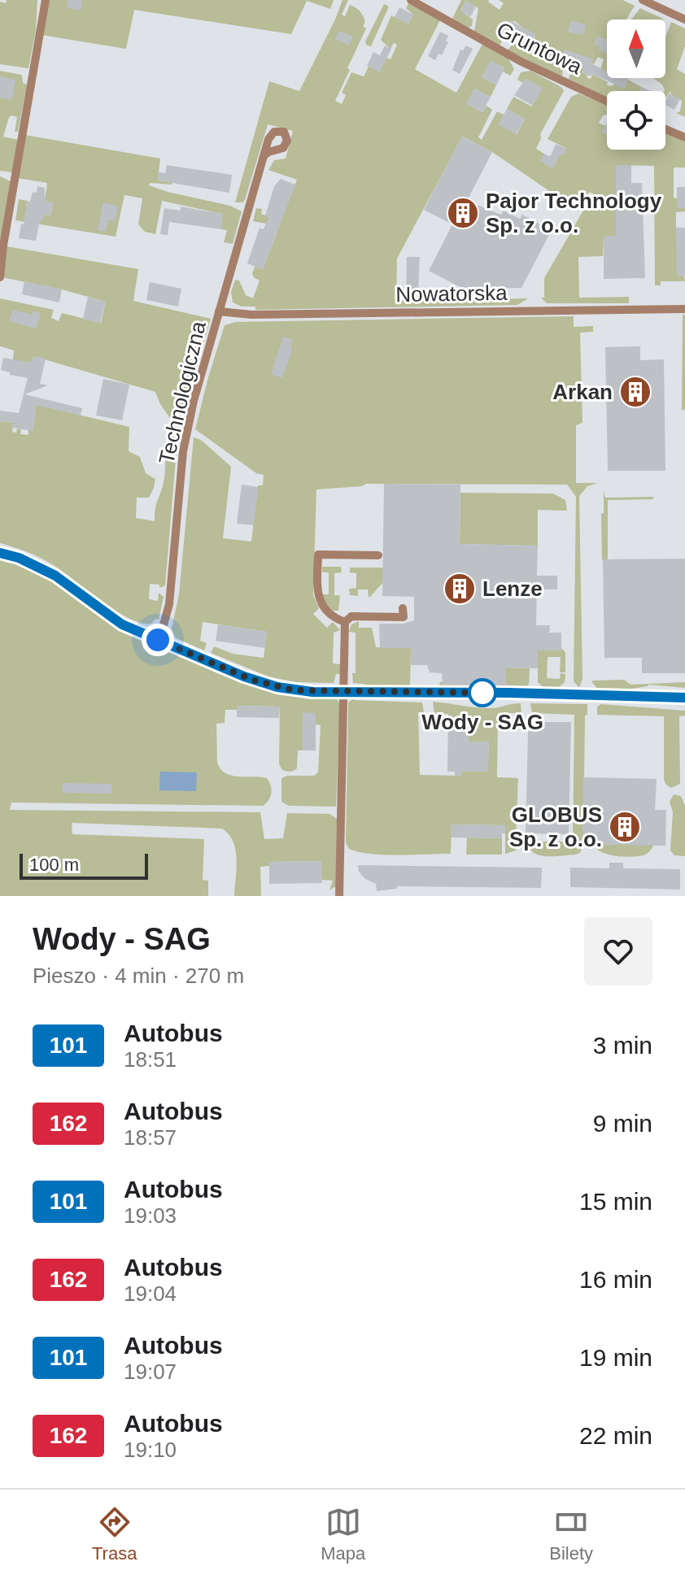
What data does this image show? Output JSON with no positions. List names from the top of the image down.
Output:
{
  "streets": {
    "street": ["Gruntowa", "Nowatorska", "Technologiczna"]
  },
  "crossings": [
    ["Nowatorska", "Technologiczna"]
  ],
  "places": {
    "building": [
      "Pajor Technology Sp. z o.o.",
      "Arkan",
      "Lenze",
      "GLOBUS Sp. z o.o."
    ],
    "other": ["Wody - SAG"]
  },
  "lines": ["bus line 101"],
  "scale_bar": "100 m",
  "north": "top",
  "page": {
    "scale": "100 m",
    "heading": ["Wody - SAG", "Pieszo · 4 min · 270 m"],
    "list": [
      {
        "mark": "101",
        "name": "Autobus",
        "note": "18:51",
        "value": "3 min"
      },
      {
        "mark": "162",
        "name": "Autobus",
        "note": "18:57",
        "value": "9 min"
      },
      {
        "mark": "101",
        "name": "Autobus",
        "note": "19:03",
        "value": "15 min"
      },
      {
        "mark": "162",
        "name": "Autobus",
        "note": "19:04",
        "value": "16 min"
      },
      {
        "mark": "101",
        "name": "Autobus",
        "note": "19:07",
        "value": "19 min"
      },
      {
        "mark": "162",
        "name": "Autobus",
        "note": "19:10",
        "value": "22 min"
      }
    ],
    "tabs": ["Trasa", "Mapa", "Bilety"]
  }
}
